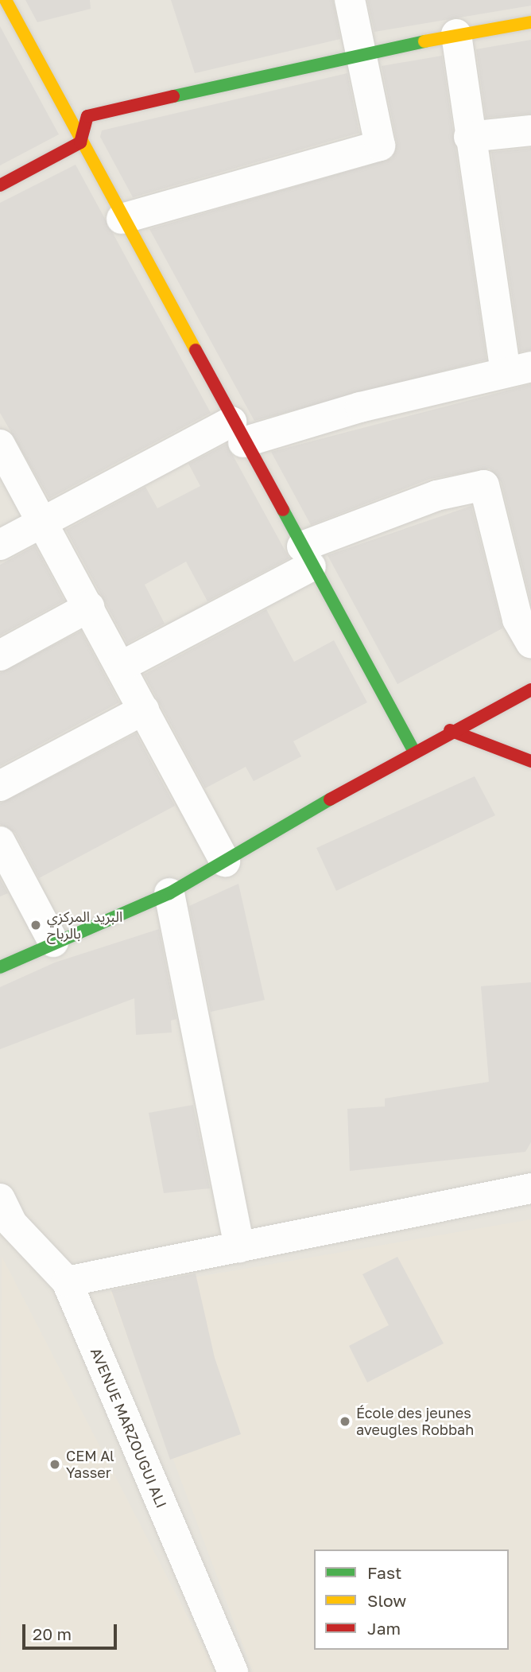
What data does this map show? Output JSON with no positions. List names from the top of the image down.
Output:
{
  "streets": {
    "street": ["AVENUE MARZOUGUI ALI"]
  },
  "places": ["البريد المركزي بالرباح", "École des jeunes aveugles Robbah", "CEM Al Yasser"],
  "legend": ["Fast", "Slow", "Jam"],
  "scale_bar": "20 m"
}
